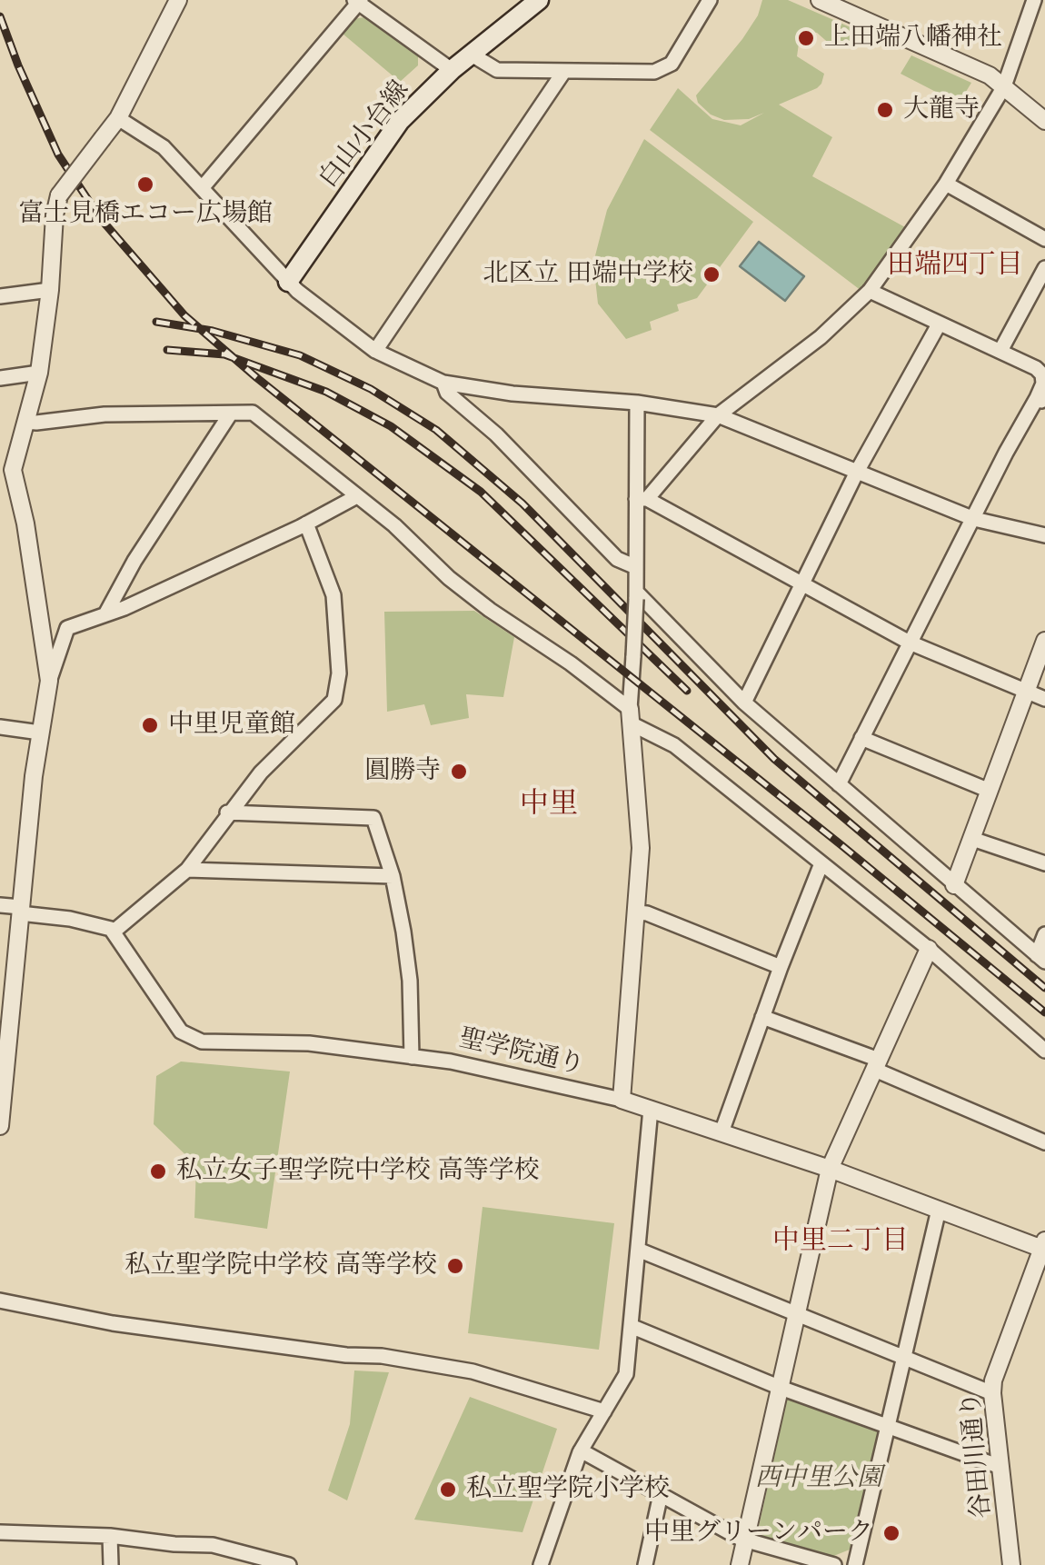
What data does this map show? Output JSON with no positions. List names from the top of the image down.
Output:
{
  "streets": {
    "main road": ["白山小台線"],
    "street": ["聖学院通り", "谷田川通り"]
  },
  "crossings": [
    ["聖学院通り", "谷田川通り"]
  ],
  "districts": ["田端四丁目", "中里", "中里二丁目"],
  "parks": ["西中里公園"],
  "places": [
    "上田端八幡神社",
    "大龍寺",
    "富士見橋エコー広場館",
    "北区立 田端中学校",
    "中里児童館",
    "圓勝寺",
    "私立女子聖学院中学校 高等学校",
    "私立聖学院中学校 高等学校",
    "私立聖学院小学校",
    "中里グリーンパーク"
  ]
}
